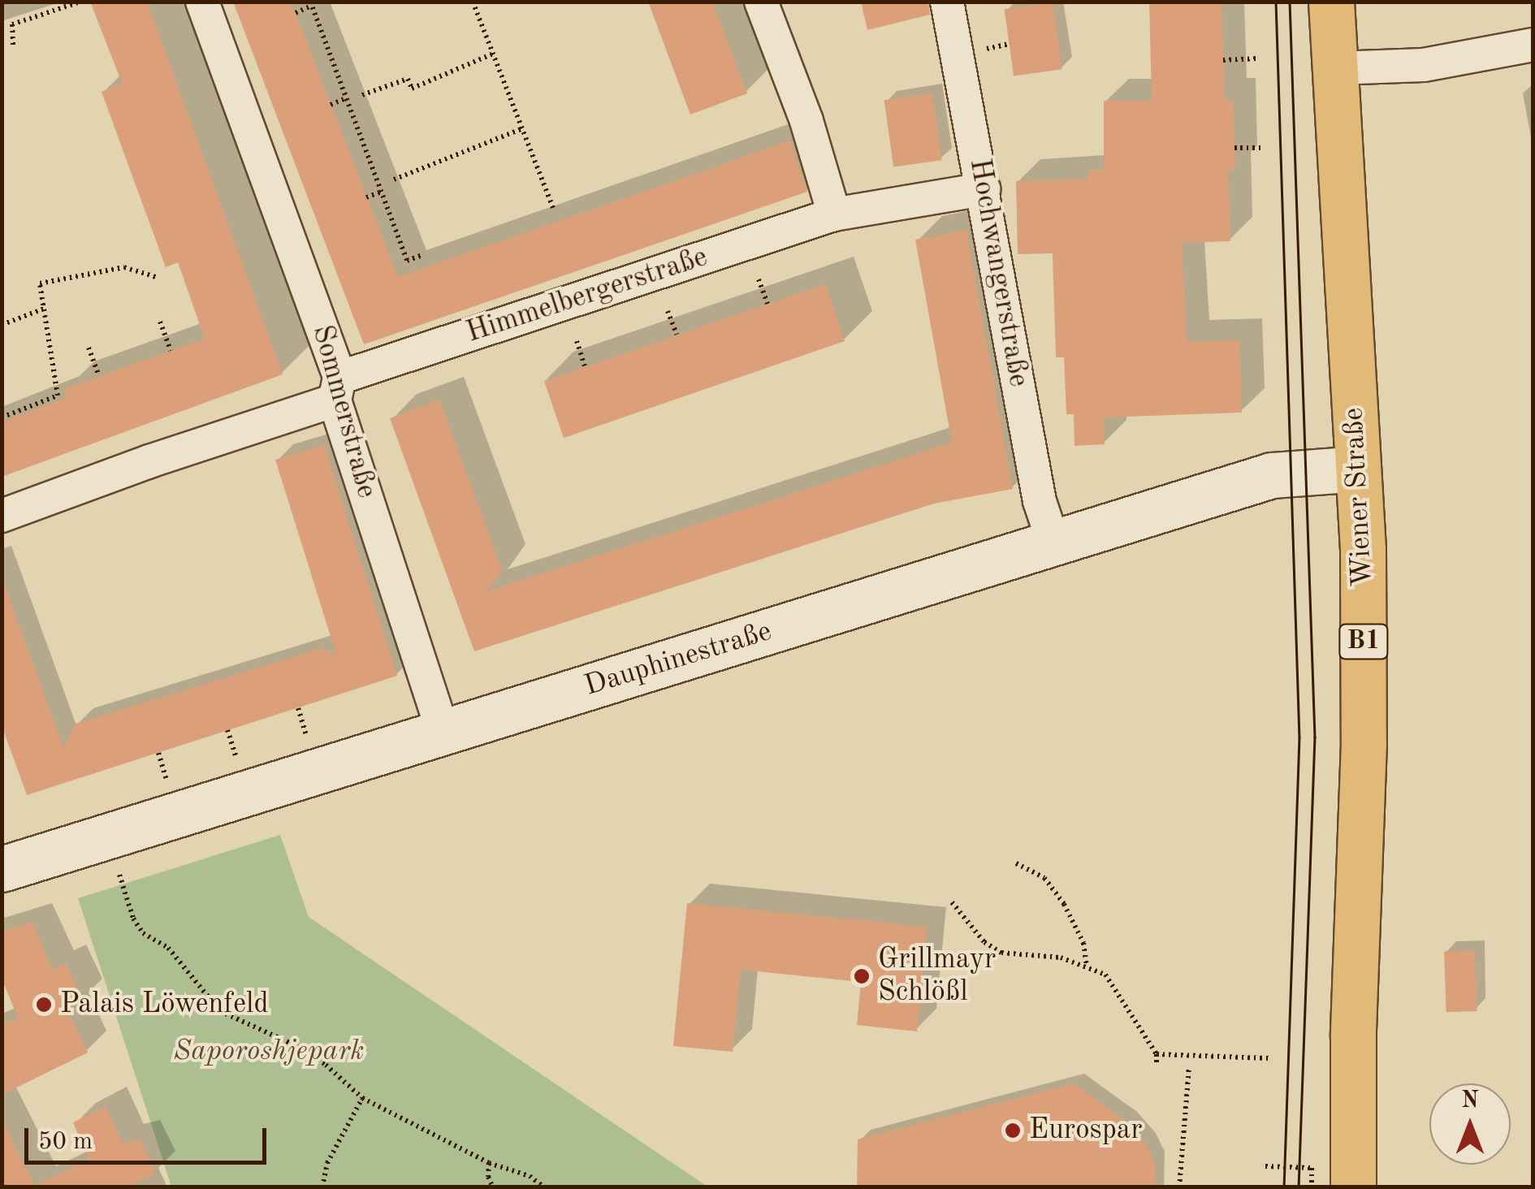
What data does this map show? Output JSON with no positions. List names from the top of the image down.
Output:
{
  "streets": {
    "main road": ["Wiener Straße", "B1", "Dauphinestraße"],
    "street": ["Hochwangerstraße", "Himmelbergerstraße", "Sommerstraße"]
  },
  "crossings": [
    ["Hochwangerstraße", "Himmelbergerstraße"],
    ["Hochwangerstraße", "Dauphinestraße"],
    ["Himmelbergerstraße", "Sommerstraße"],
    ["Sommerstraße", "Dauphinestraße"],
    ["Wiener Straße", "Dauphinestraße"]
  ],
  "parks": ["Saporoshjepark"],
  "places": ["Grillmayr Schlößl", "Palais Löwenfeld", "Eurospar"],
  "scale_bar": "50 m",
  "north": "top"
}
